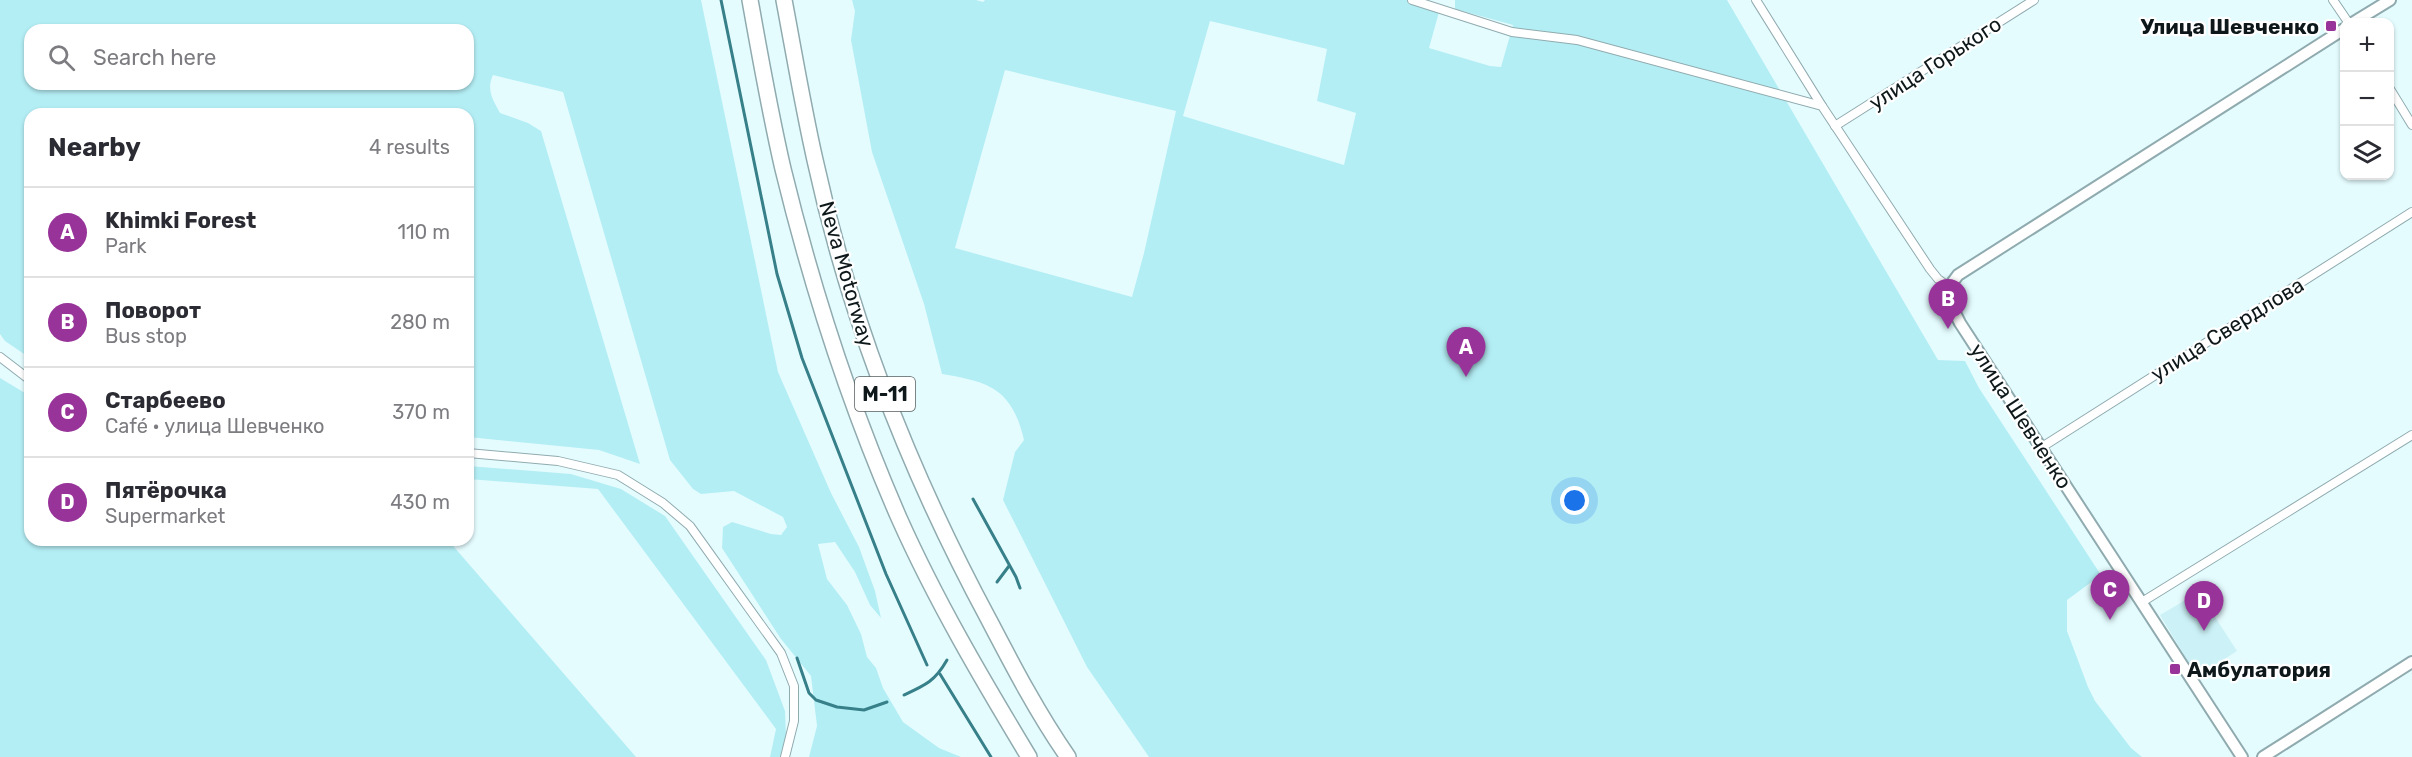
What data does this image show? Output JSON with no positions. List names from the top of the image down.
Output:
{
  "streets": {
    "highway": ["Neva Motorway", "М-11"],
    "main road": ["улица Шевченко"],
    "street": ["улица Горького", "улица Свердлова"]
  },
  "crossings": [
    ["улица Свердлова", "улица Шевченко"]
  ],
  "places": {
    "transit": ["Улица Шевченко", "Амбулатория"]
  },
  "page": {
    "map_buttons": ["+", "−"],
    "search": "Search here",
    "heading": ["Nearby", "4 results"],
    "list": [
      {
        "mark": "A",
        "name": "Khimki Forest",
        "note": "Park",
        "value": "110 m"
      },
      {
        "mark": "B",
        "name": "Поворот",
        "note": "Bus stop",
        "value": "280 m"
      },
      {
        "mark": "C",
        "name": "Старбеево",
        "note": "Café · улица Шевченко",
        "value": "370 m"
      },
      {
        "mark": "D",
        "name": "Пятёрочка",
        "note": "Supermarket",
        "value": "430 m"
      }
    ],
    "pins": [
      "B",
      "A",
      "C",
      "D"
    ]
  }
}
